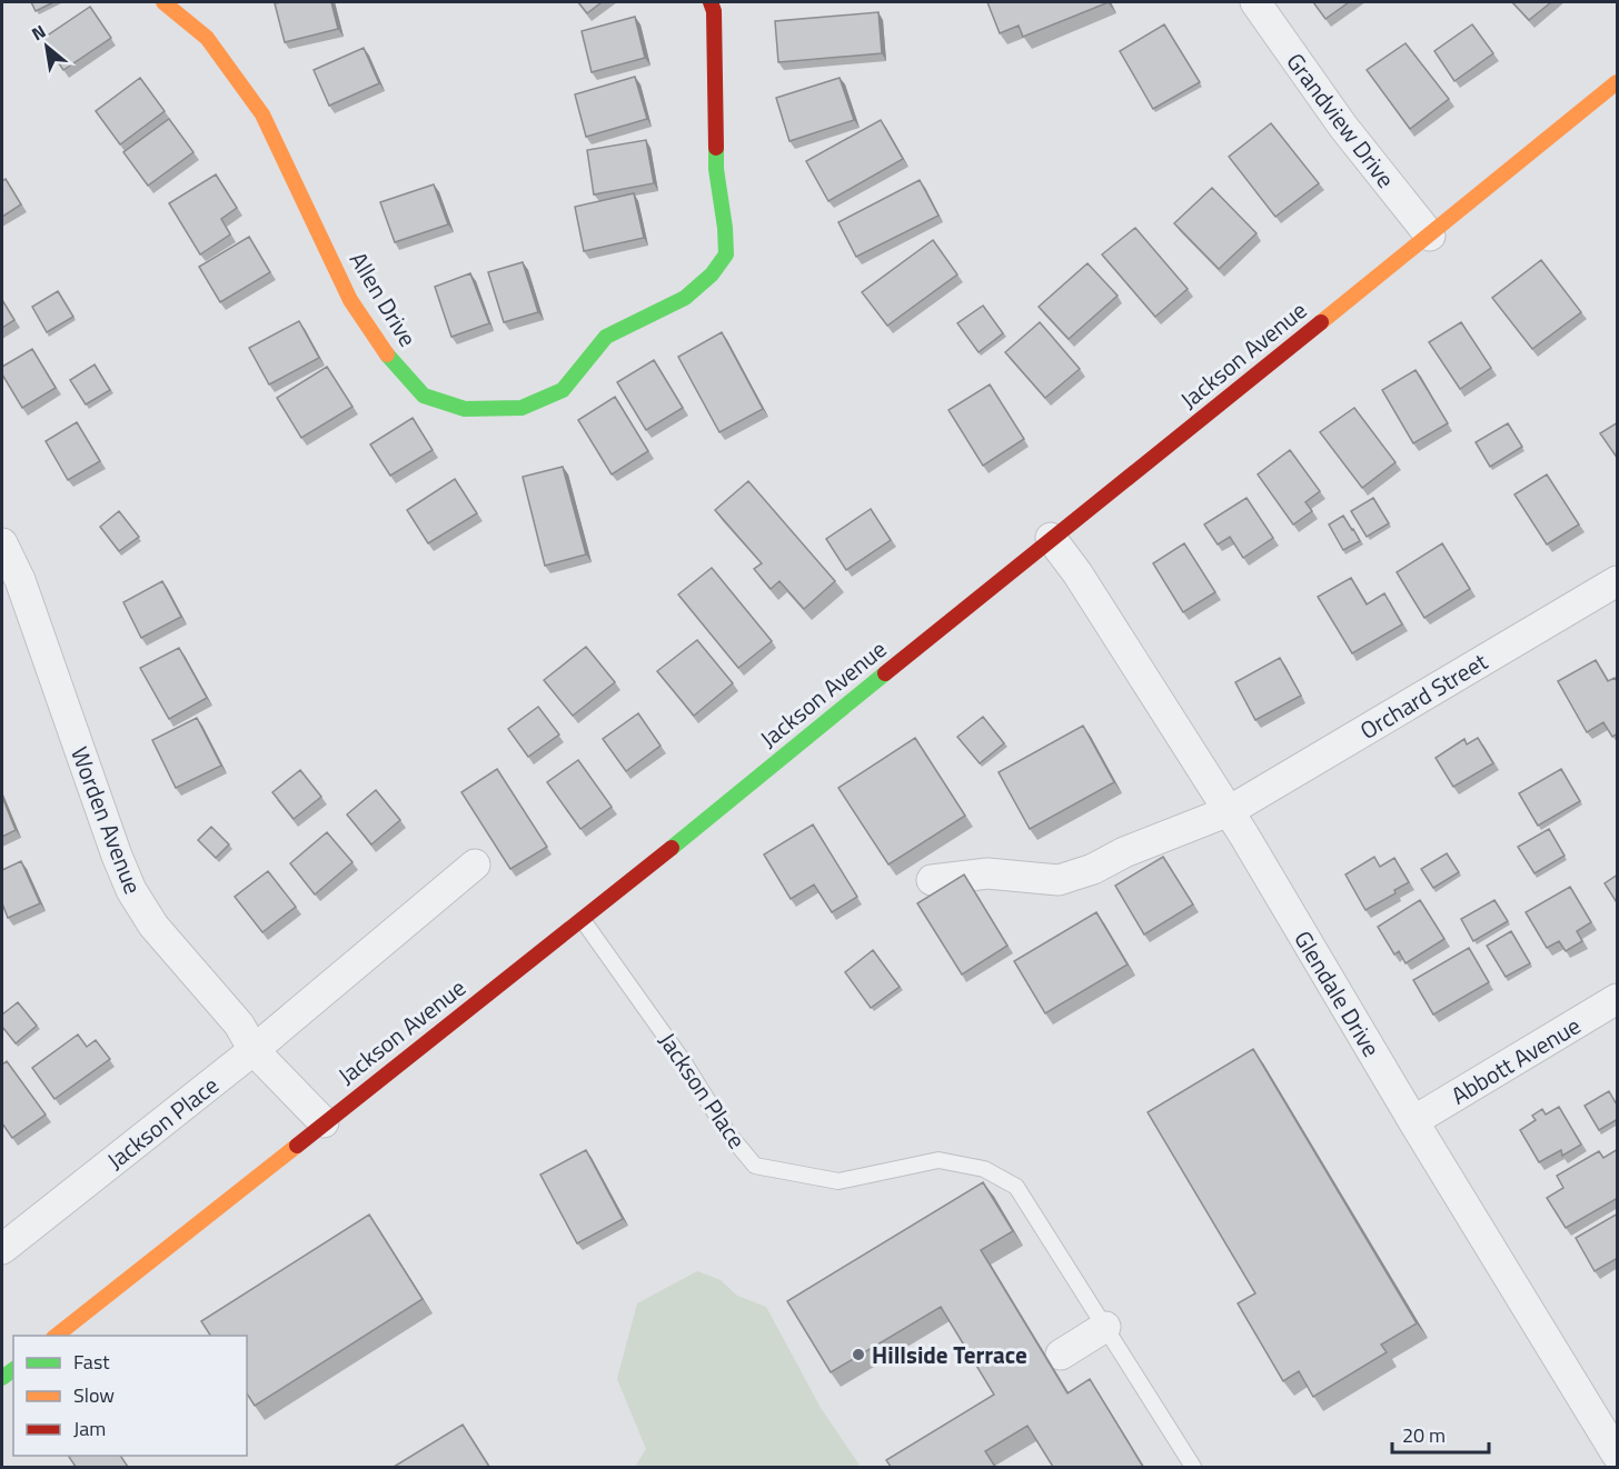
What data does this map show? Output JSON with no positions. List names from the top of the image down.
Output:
{
  "streets": {
    "main road": ["Allen Drive", "Jackson Avenue"],
    "street": [
      "Grandview Drive",
      "Orchard Street",
      "Worden Avenue",
      "Glendale Drive",
      "Abbott Avenue",
      "Jackson Place"
    ]
  },
  "crossings": [
    ["Grandview Drive", "Jackson Avenue"],
    ["Jackson Avenue", "Worden Avenue"],
    ["Jackson Avenue", "Glendale Drive"],
    ["Jackson Avenue", "Jackson Place"],
    ["Orchard Street", "Glendale Drive"],
    ["Worden Avenue", "Jackson Place"],
    ["Glendale Drive", "Abbott Avenue"]
  ],
  "places": ["Hillside Terrace"],
  "legend": ["Fast", "Slow", "Jam"],
  "scale_bar": "20 m",
  "north": "top left"
}
